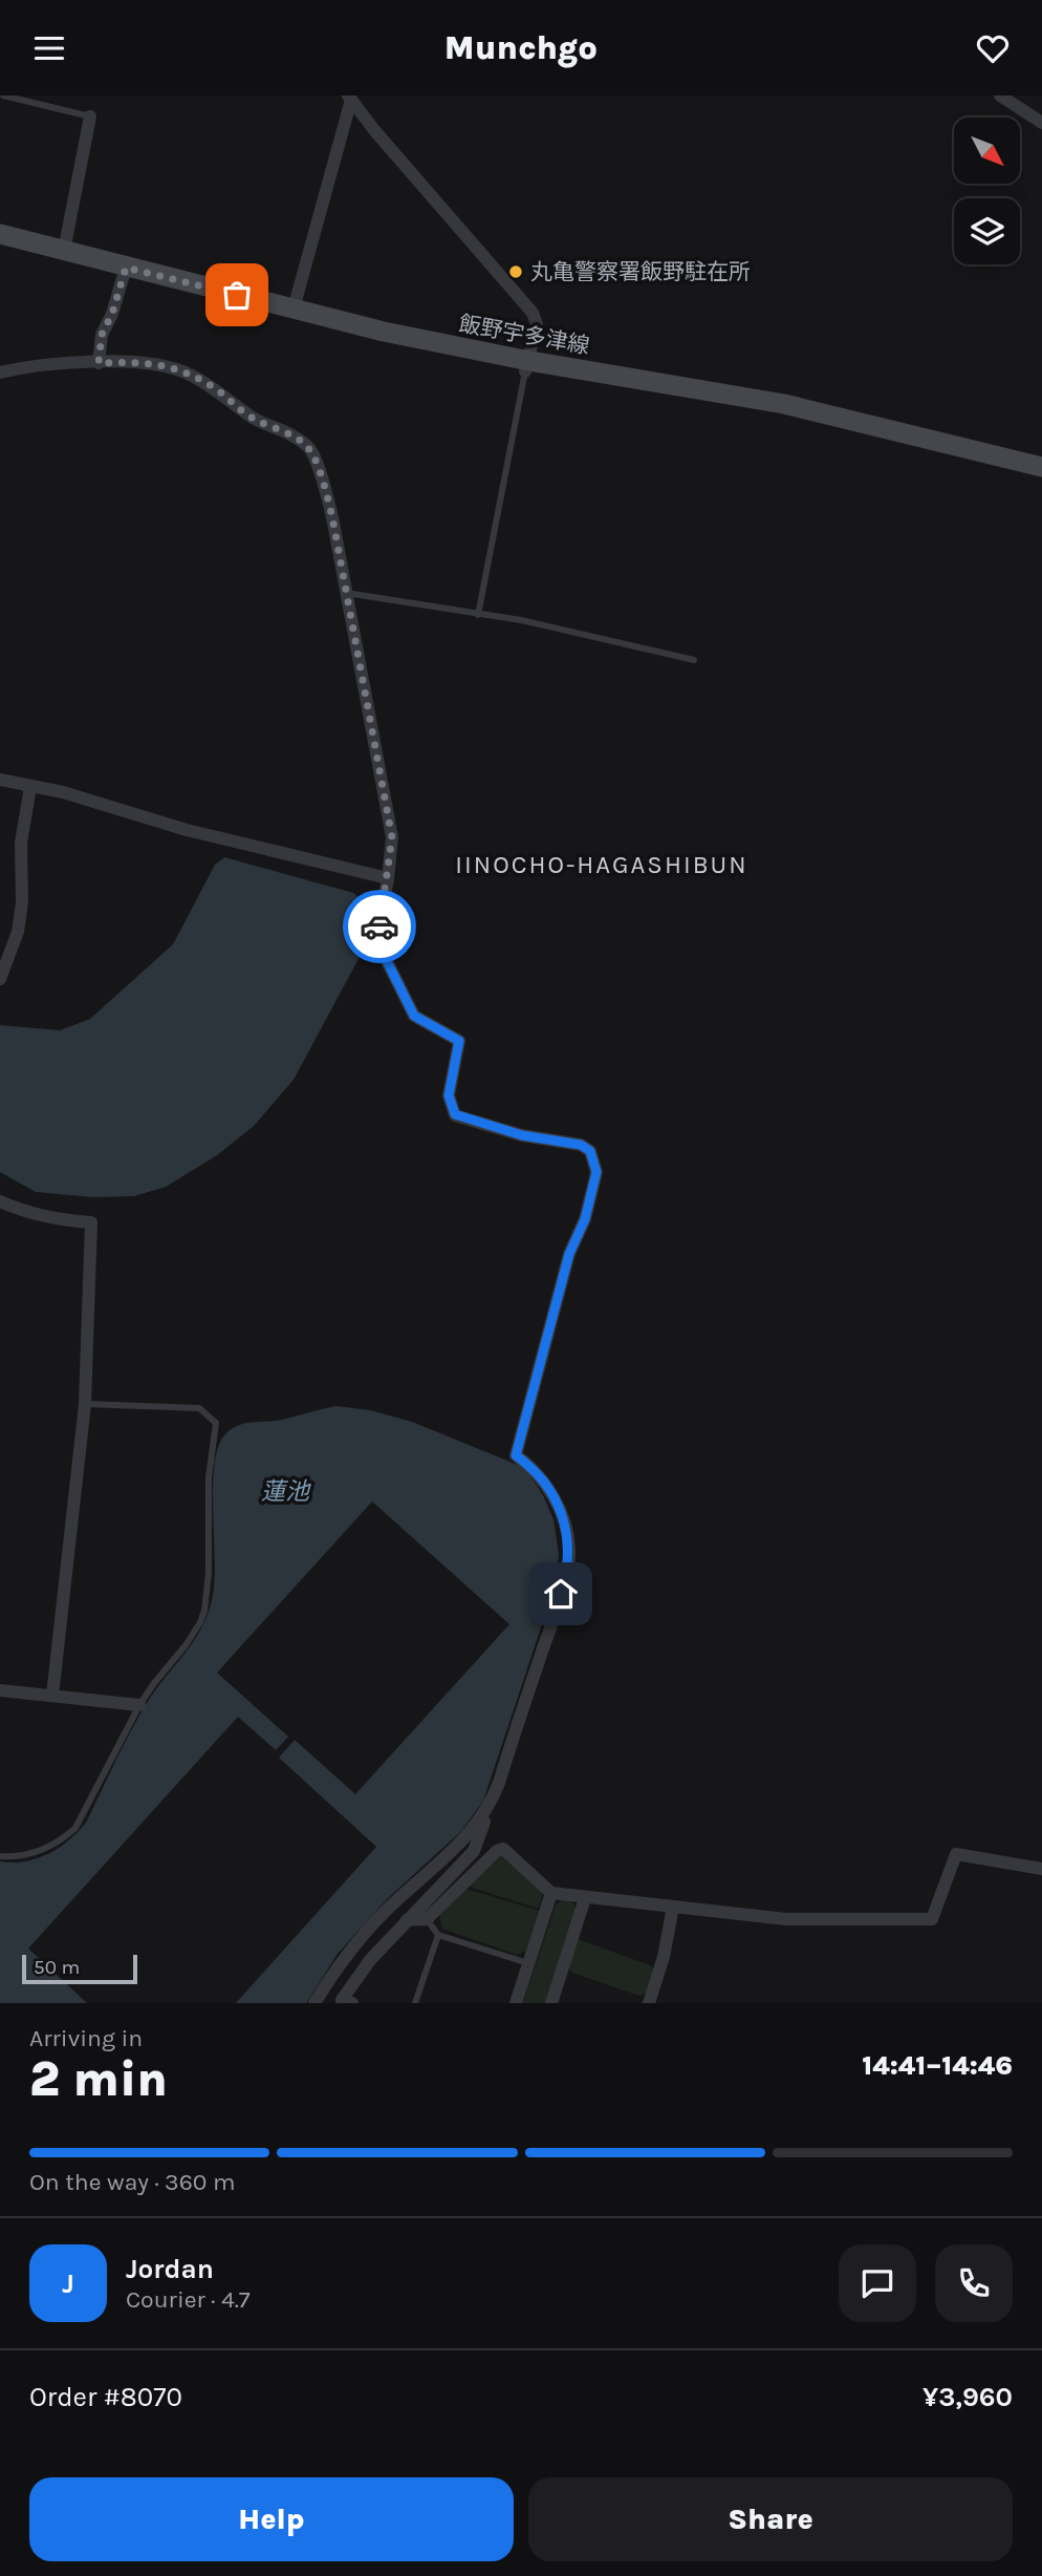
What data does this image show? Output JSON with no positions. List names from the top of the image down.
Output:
{
  "streets": {
    "main road": ["飯野宇多津線"]
  },
  "districts": ["IINOCHO-HAGASHIBUN"],
  "water": ["蓮池"],
  "places": ["丸亀警察署飯野駐在所"],
  "scale_bar": "50 m",
  "north": "bottom right",
  "page": {
    "header": "Munchgo",
    "scale": "50 m",
    "heading": ["2 min", "Arriving in", "14:41–14:46"],
    "panel": [
      "Jordan",
      "Courier · 4.7",
      "Order #8070",
      "¥3,960"
    ],
    "bar": "On the way · 360 m",
    "round": "J",
    "buttons": ["Help", "Share"]
  }
}
